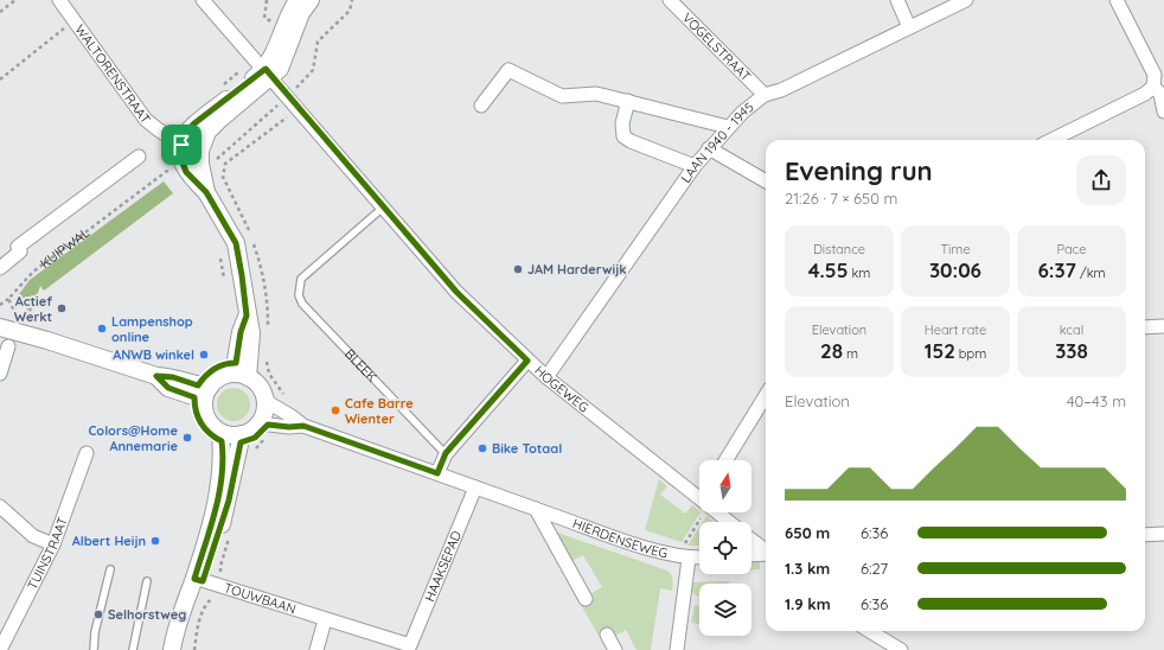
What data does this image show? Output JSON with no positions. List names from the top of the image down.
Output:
{
  "streets": {
    "street": [
      "VOGELSTRAAT",
      "WALTORENSTRAAT",
      "LAAN 1940 - 1945",
      "KUIPWAL",
      "HOGEWEG",
      "HIERDENSEWEG",
      "TUINSTRAAT",
      "HAAKSEPAD",
      "TOUWBAAN"
    ],
    "lane": ["BLEEK"]
  },
  "crossings": [
    ["VOGELSTRAAT", "LAAN 1940 - 1945"],
    ["LAAN 1940 - 1945", "HOGEWEG"],
    ["BLEEK", "HOGEWEG"],
    ["HIERDENSEWEG", "HAAKSEPAD"],
    ["HAAKSEPAD", "TOUWBAAN"]
  ],
  "places": [
    "JAM Harderwijk",
    "Actief Werkt",
    "Lampenshop online",
    "ANWB winkel",
    "Cafe Barre Wienter",
    "Colors@Home Annemarie",
    "Bike Totaal",
    "Albert Heijn",
    "Selhorstweg"
  ],
  "north": "top",
  "page": {
    "heading": ["Evening run", "21:26 · 7 × 650 m"],
    "stats": [
      ["Distance", "4.55 km"],
      ["Time", "30:06"],
      ["Pace", "6:37 /km"],
      ["Elevation", "28 m"],
      ["Heart rate", "152 bpm"],
      ["kcal", "338"]
    ],
    "chart": ["Elevation", "40–43 m"],
    "list": [
      {
        "name": "650 m",
        "note": "6:36"
      },
      {
        "name": "1.3 km",
        "note": "6:27"
      },
      {
        "name": "1.9 km",
        "note": "6:36"
      }
    ]
  }
}
